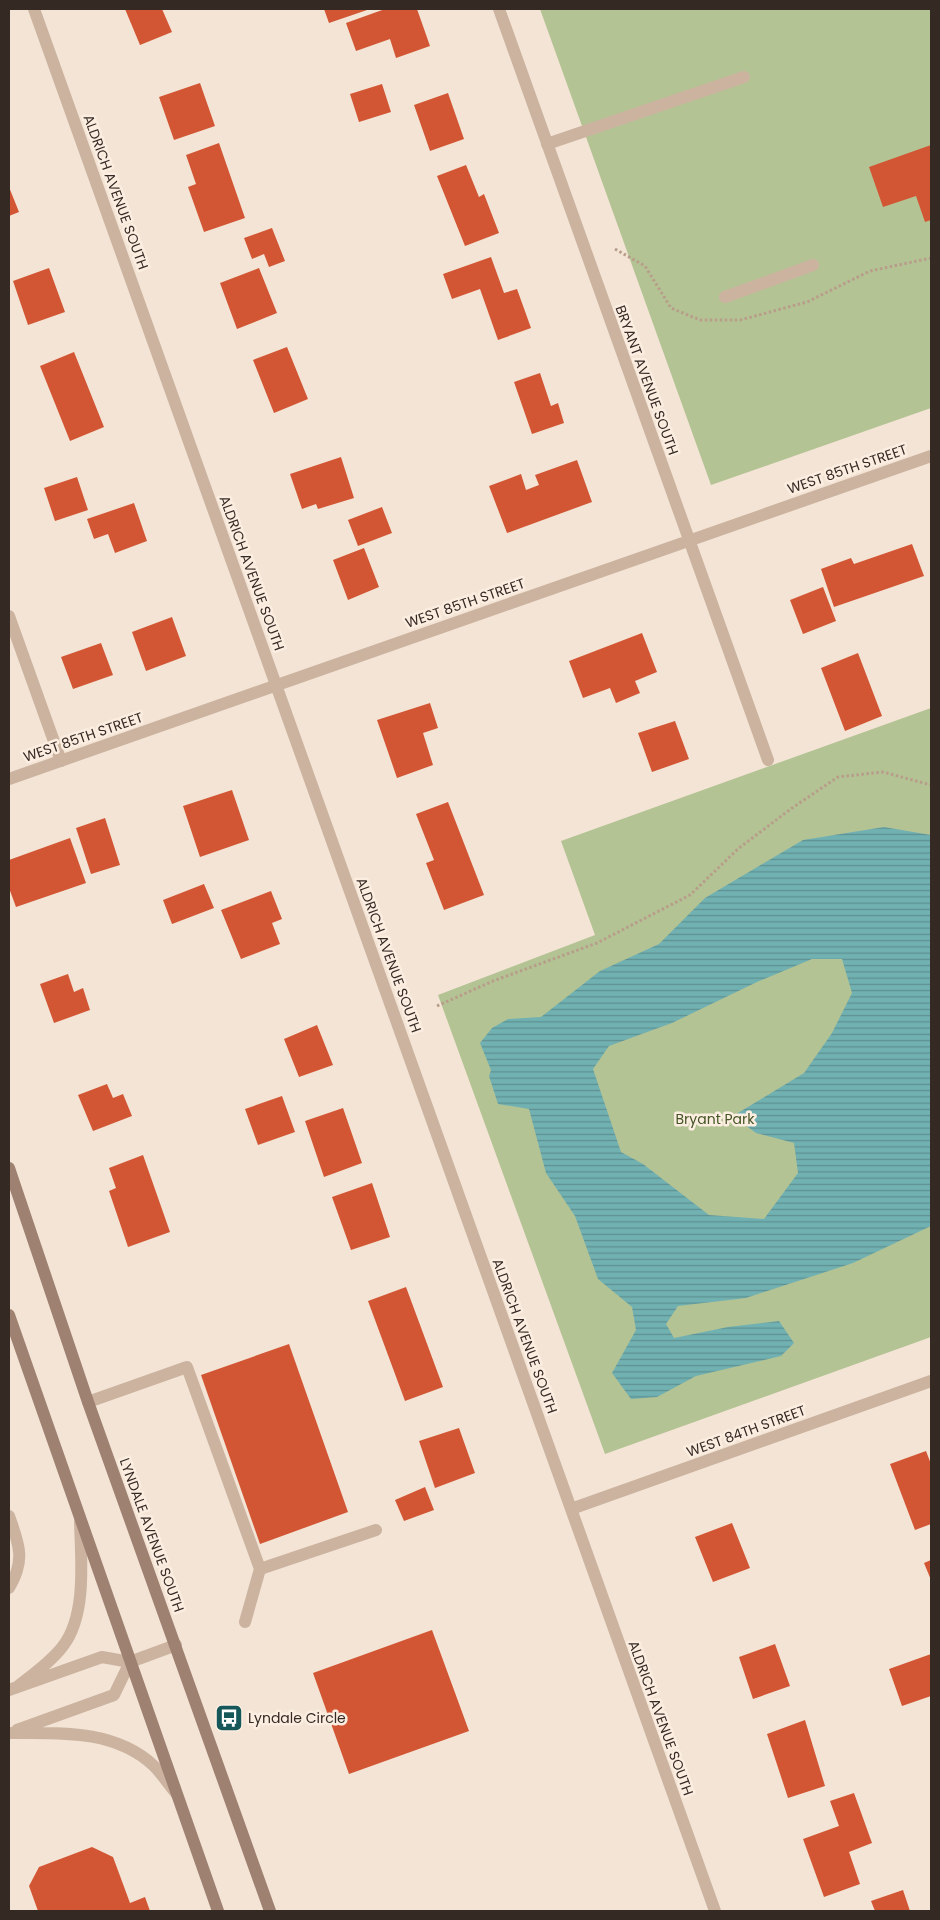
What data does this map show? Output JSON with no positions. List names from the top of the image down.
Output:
{
  "streets": {
    "main road": ["LYNDALE AVENUE SOUTH"],
    "street": [
      "ALDRICH AVENUE SOUTH",
      "BRYANT AVENUE SOUTH",
      "WEST 85TH STREET",
      "WEST 84TH STREET"
    ]
  },
  "crossings": [
    ["ALDRICH AVENUE SOUTH", "WEST 85TH STREET"],
    ["ALDRICH AVENUE SOUTH", "WEST 84TH STREET"],
    ["BRYANT AVENUE SOUTH", "WEST 85TH STREET"]
  ],
  "parks": ["Bryant Park"],
  "places": {
    "bus stop": ["Lyndale Circle"]
  }
}
